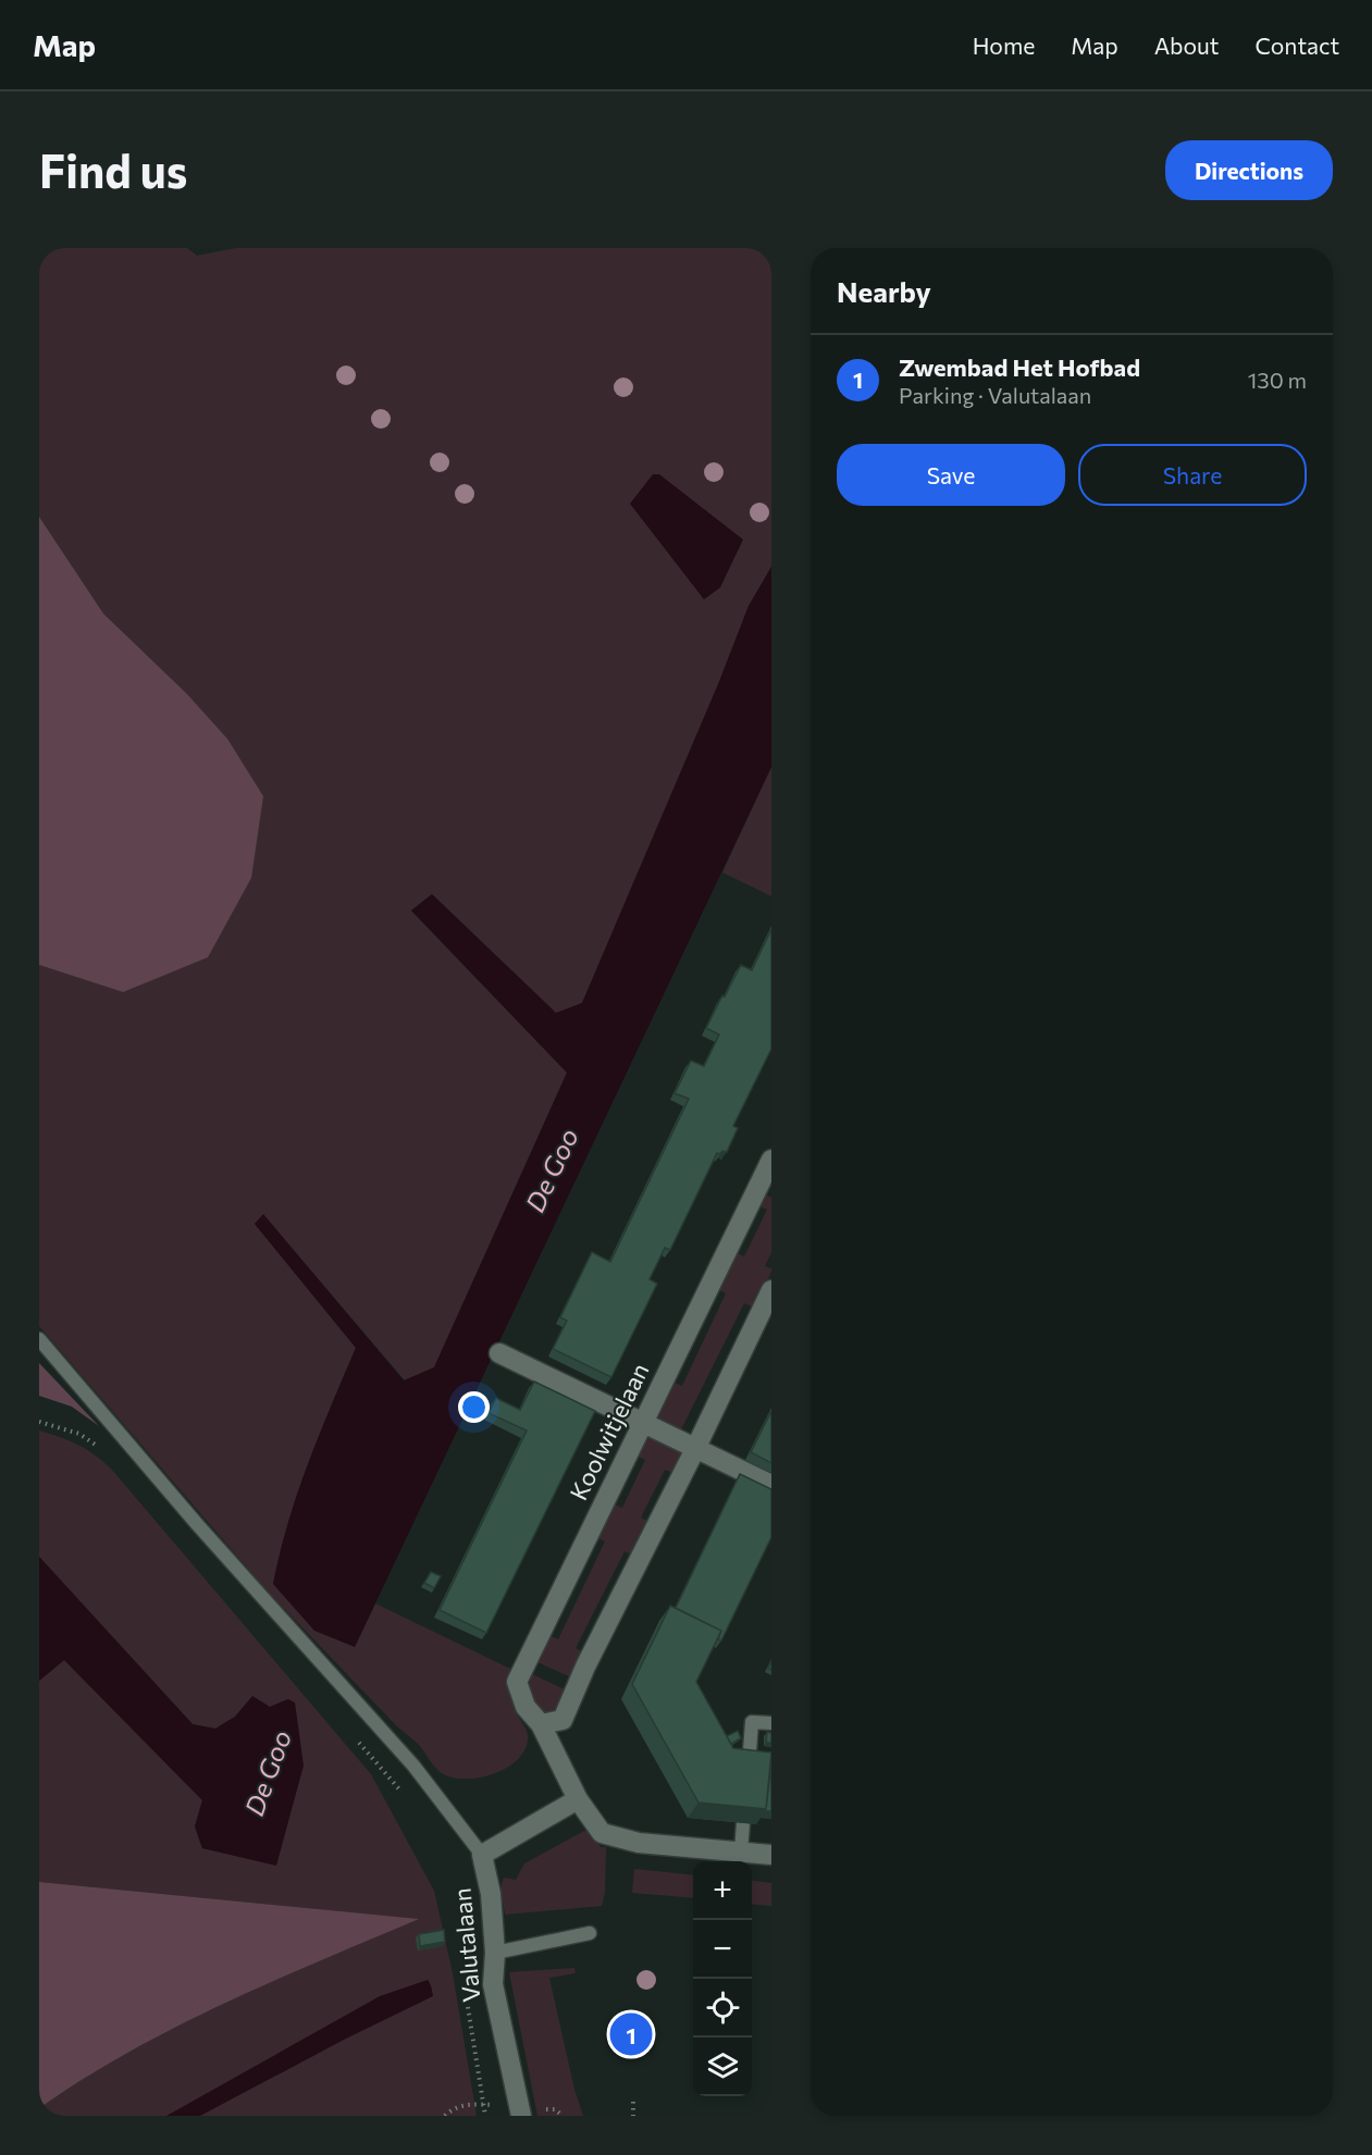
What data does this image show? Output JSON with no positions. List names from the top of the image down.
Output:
{
  "streets": {
    "street": ["Koolwitjelaan", "Valutalaan"]
  },
  "water": ["De Goo"],
  "page": {
    "header": "Map",
    "nav": [
      "Home",
      "Map",
      "About",
      "Contact"
    ],
    "buttons": [
      "Directions",
      ["Save", "Share"]
    ],
    "title": "Find us",
    "heading": "Nearby",
    "list": [
      {
        "mark": "1",
        "name": "Zwembad Het Hofbad",
        "note": "Parking · Valutalaan",
        "value": "130 m"
      }
    ],
    "map_buttons": ["+", "−"],
    "pins": "1"
  }
}
